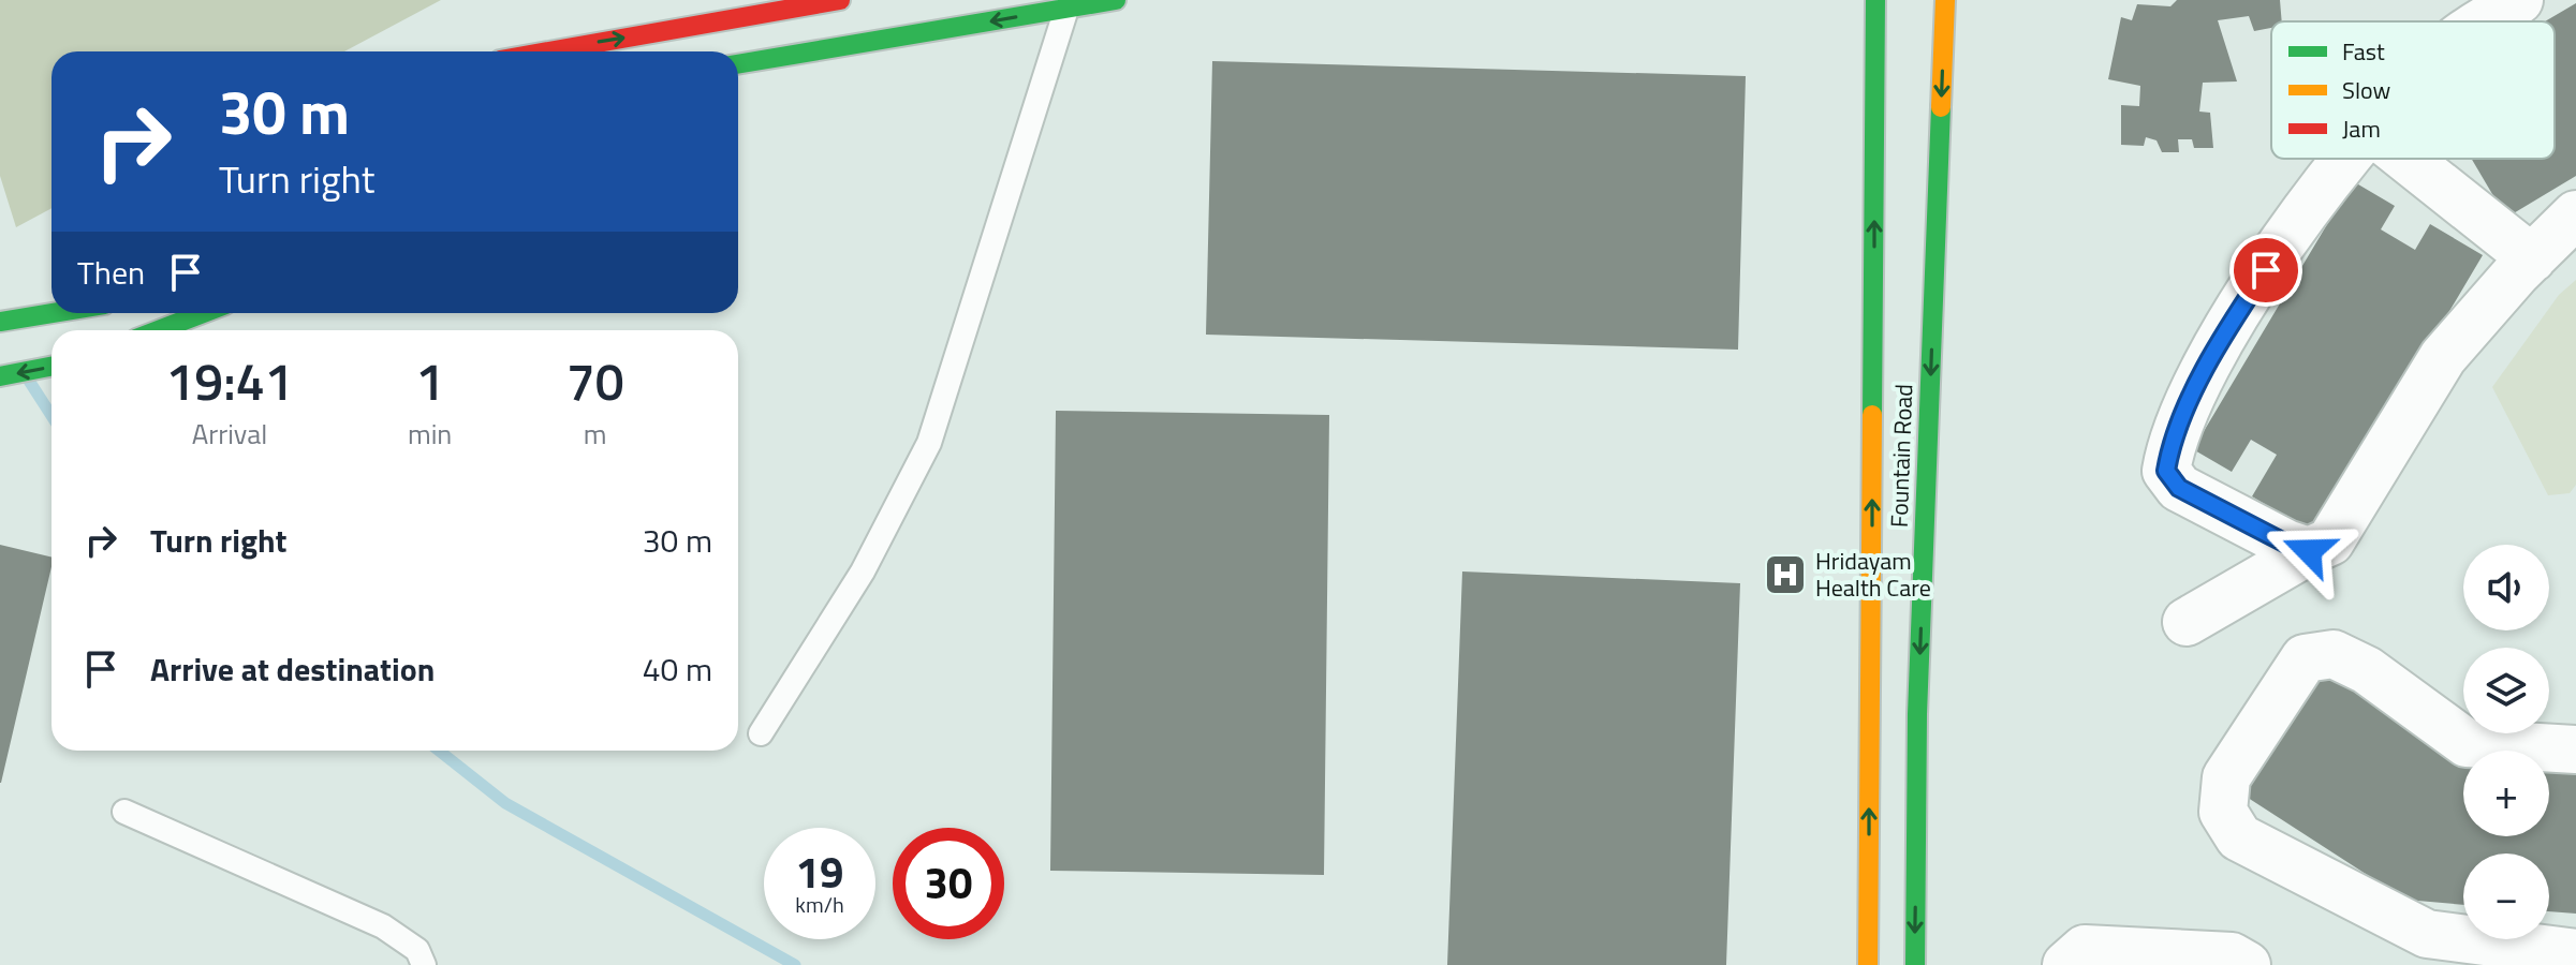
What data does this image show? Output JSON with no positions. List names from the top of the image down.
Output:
{
  "streets": {
    "street": ["Fountain Road"]
  },
  "places": {
    "hospital": ["Hridayam Health Care"]
  },
  "legend": ["Fast", "Slow", "Jam"],
  "page": {
    "turn": ["30 m", "Turn right"],
    "then": "Then",
    "eta": [
      "19:41",
      "Arrival",
      "1",
      "min",
      "70",
      "m"
    ],
    "list": [
      {
        "name": "Turn right",
        "value": "30 m"
      },
      {
        "name": "Arrive at destination",
        "value": "40 m"
      }
    ],
    "map_buttons": ["+", "−"],
    "speed": "19 km/h",
    "limit": "30"
  }
}
